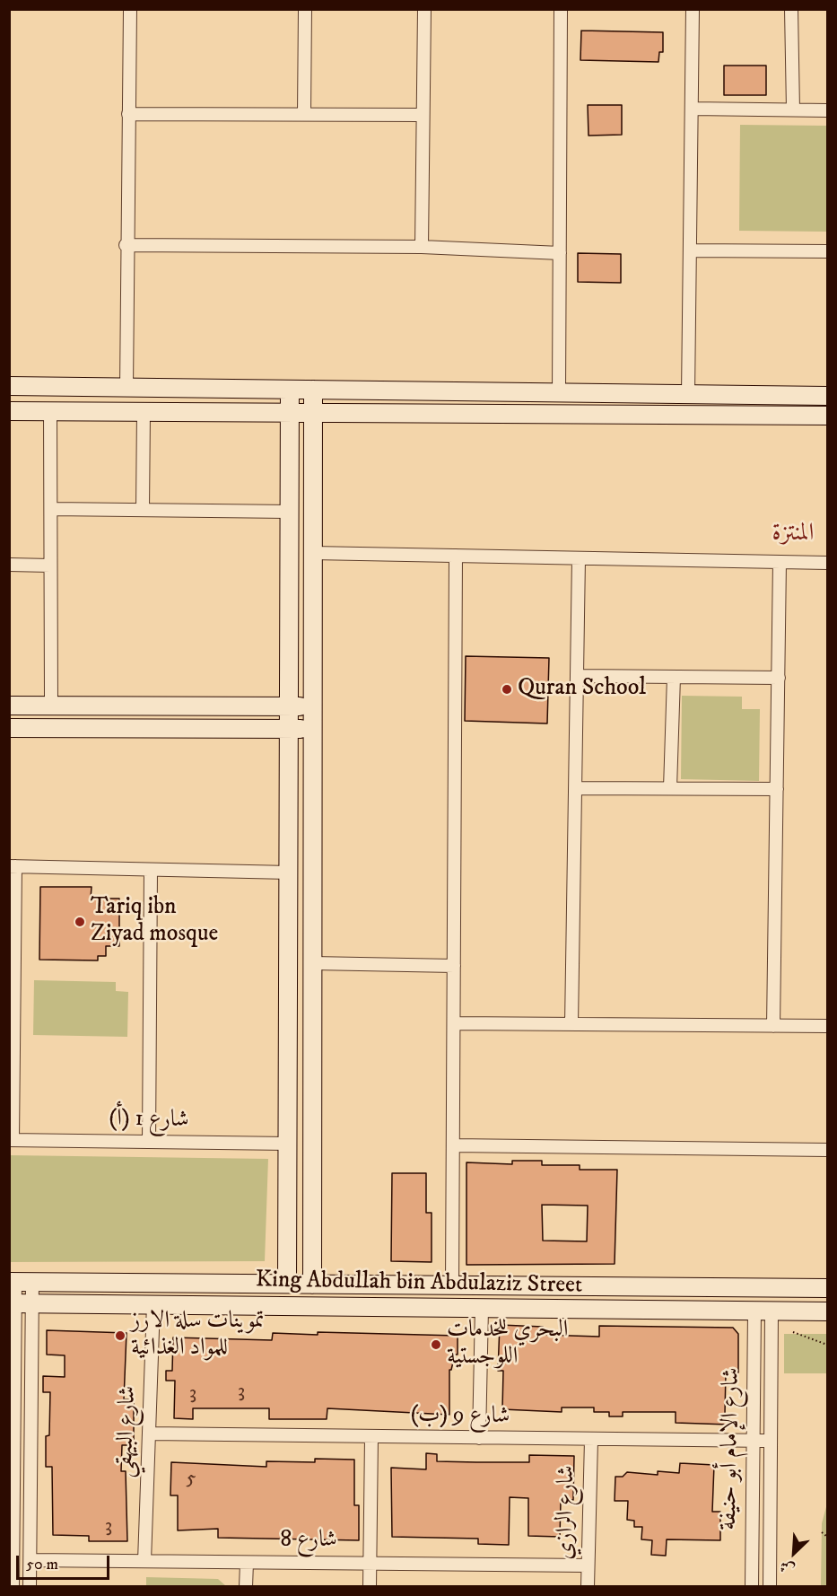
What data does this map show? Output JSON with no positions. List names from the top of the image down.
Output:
{
  "streets": {
    "main road": ["King Abdullah bin Abdulaziz Street"],
    "street": [
      "شارع 1 (أ)",
      "شارع 9 (ب)",
      "شارع البيهقي",
      "شارع الإمام أبو حنيفة",
      "شارع الرازي",
      "شارع 8"
    ]
  },
  "crossings": [
    ["King Abdullah bin Abdulaziz Street", "شارع البيهقي"],
    ["King Abdullah bin Abdulaziz Street", "شارع الإمام أبو حنيفة"],
    ["شارع 9 (ب)", "شارع البيهقي"],
    ["شارع 9 (ب)", "شارع الإمام أبو حنيفة"],
    ["شارع 9 (ب)", "شارع الرازي"],
    ["شارع البيهقي", "شارع 8"],
    ["شارع الرازي", "شارع 8"]
  ],
  "districts": ["المنتزة"],
  "places": [
    "Quran School",
    "Tariq ibn Ziyad mosque",
    "تموينات سلة الارز للمواد الغذائية",
    "البحري للخدمات اللوجستية"
  ],
  "house_numbers": [
    "3",
    "3",
    "5",
    "3"
  ],
  "scale_bar": "50 m",
  "north": "bottom left"
}
